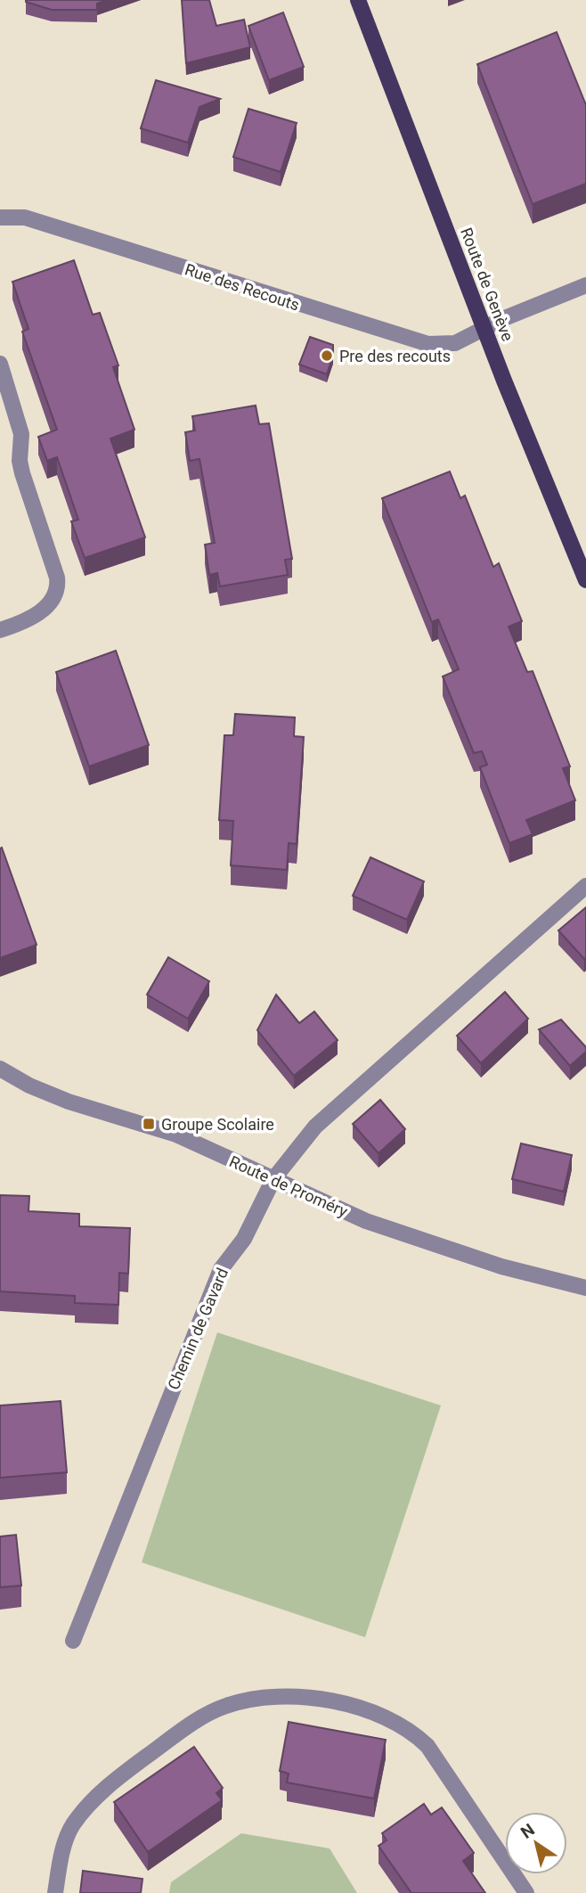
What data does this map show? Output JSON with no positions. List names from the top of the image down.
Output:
{
  "streets": {
    "main road": ["Route de Genève"],
    "street": ["Rue des Recouts", "Route de Proméry", "Chemin de Gavard"]
  },
  "crossings": [
    ["Route de Genève", "Rue des Recouts"],
    ["Route de Proméry", "Chemin de Gavard"]
  ],
  "places": {
    "other": ["Pre des recouts"],
    "transit": ["Groupe Scolaire"]
  },
  "north": "top left"
}
